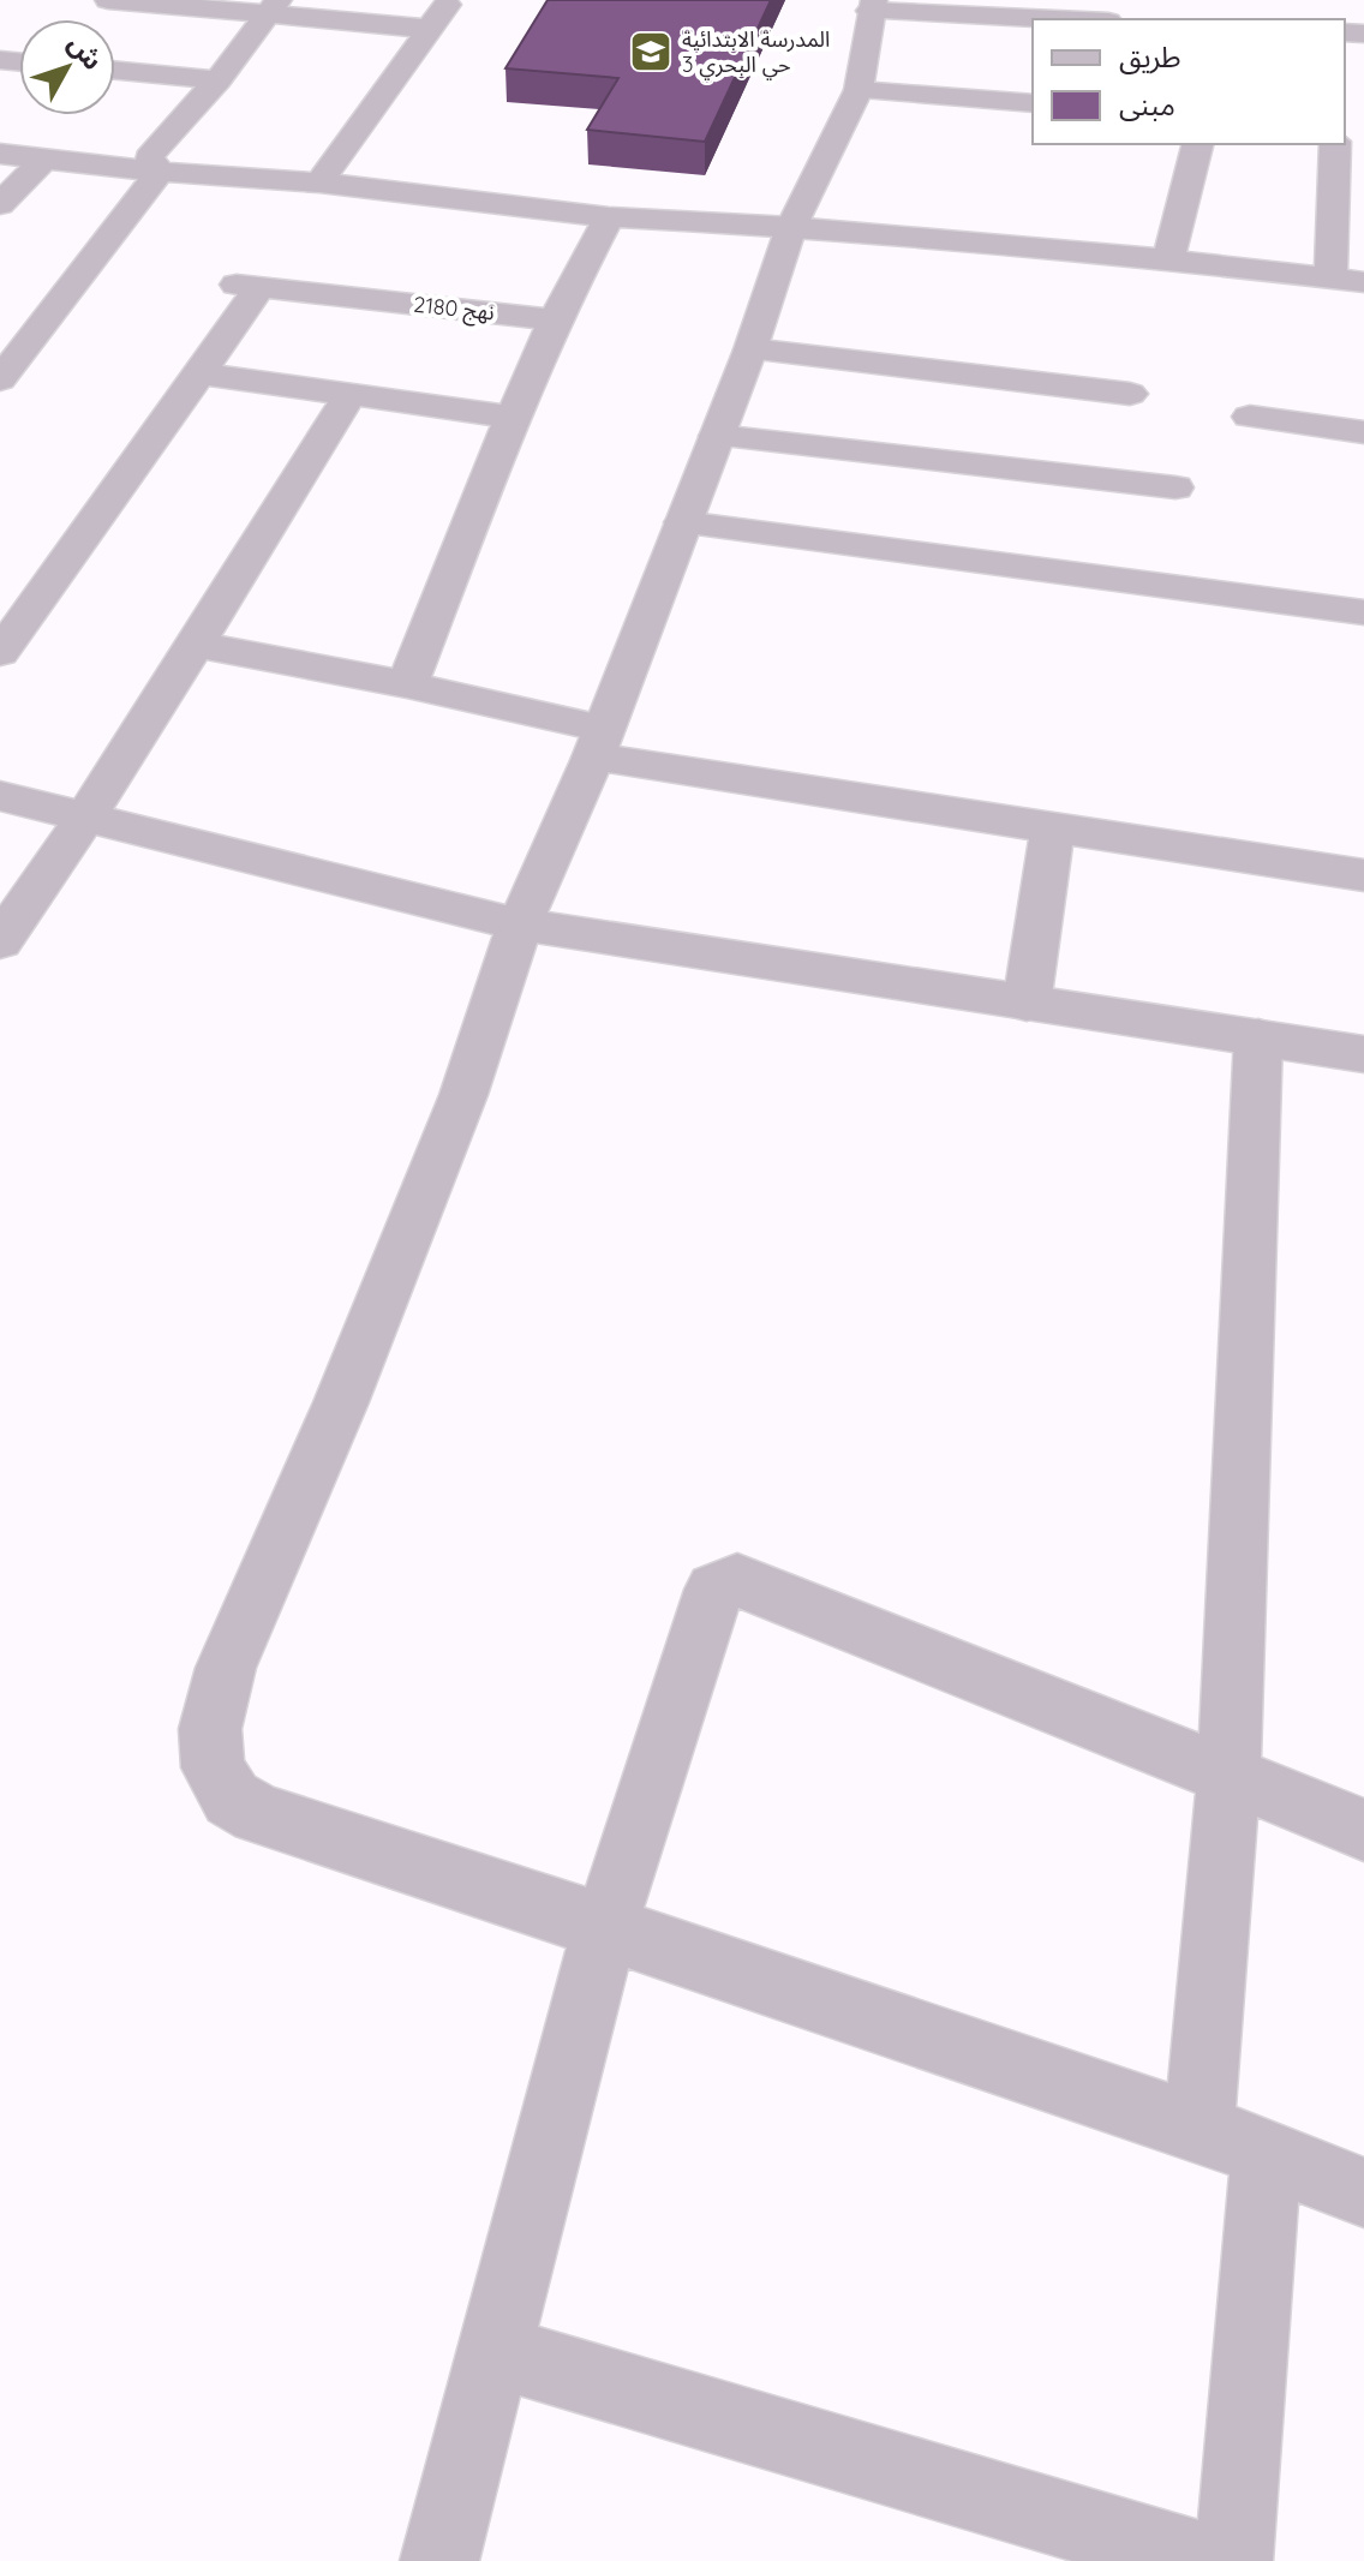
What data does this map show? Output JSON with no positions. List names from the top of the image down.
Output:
{
  "streets": {
    "street": ["نهج 2180"]
  },
  "places": {
    "school or university": ["المدرسة الابتدائية حي البحري 3"]
  },
  "legend": ["طريق", "مبنى"],
  "north": "top right"
}
